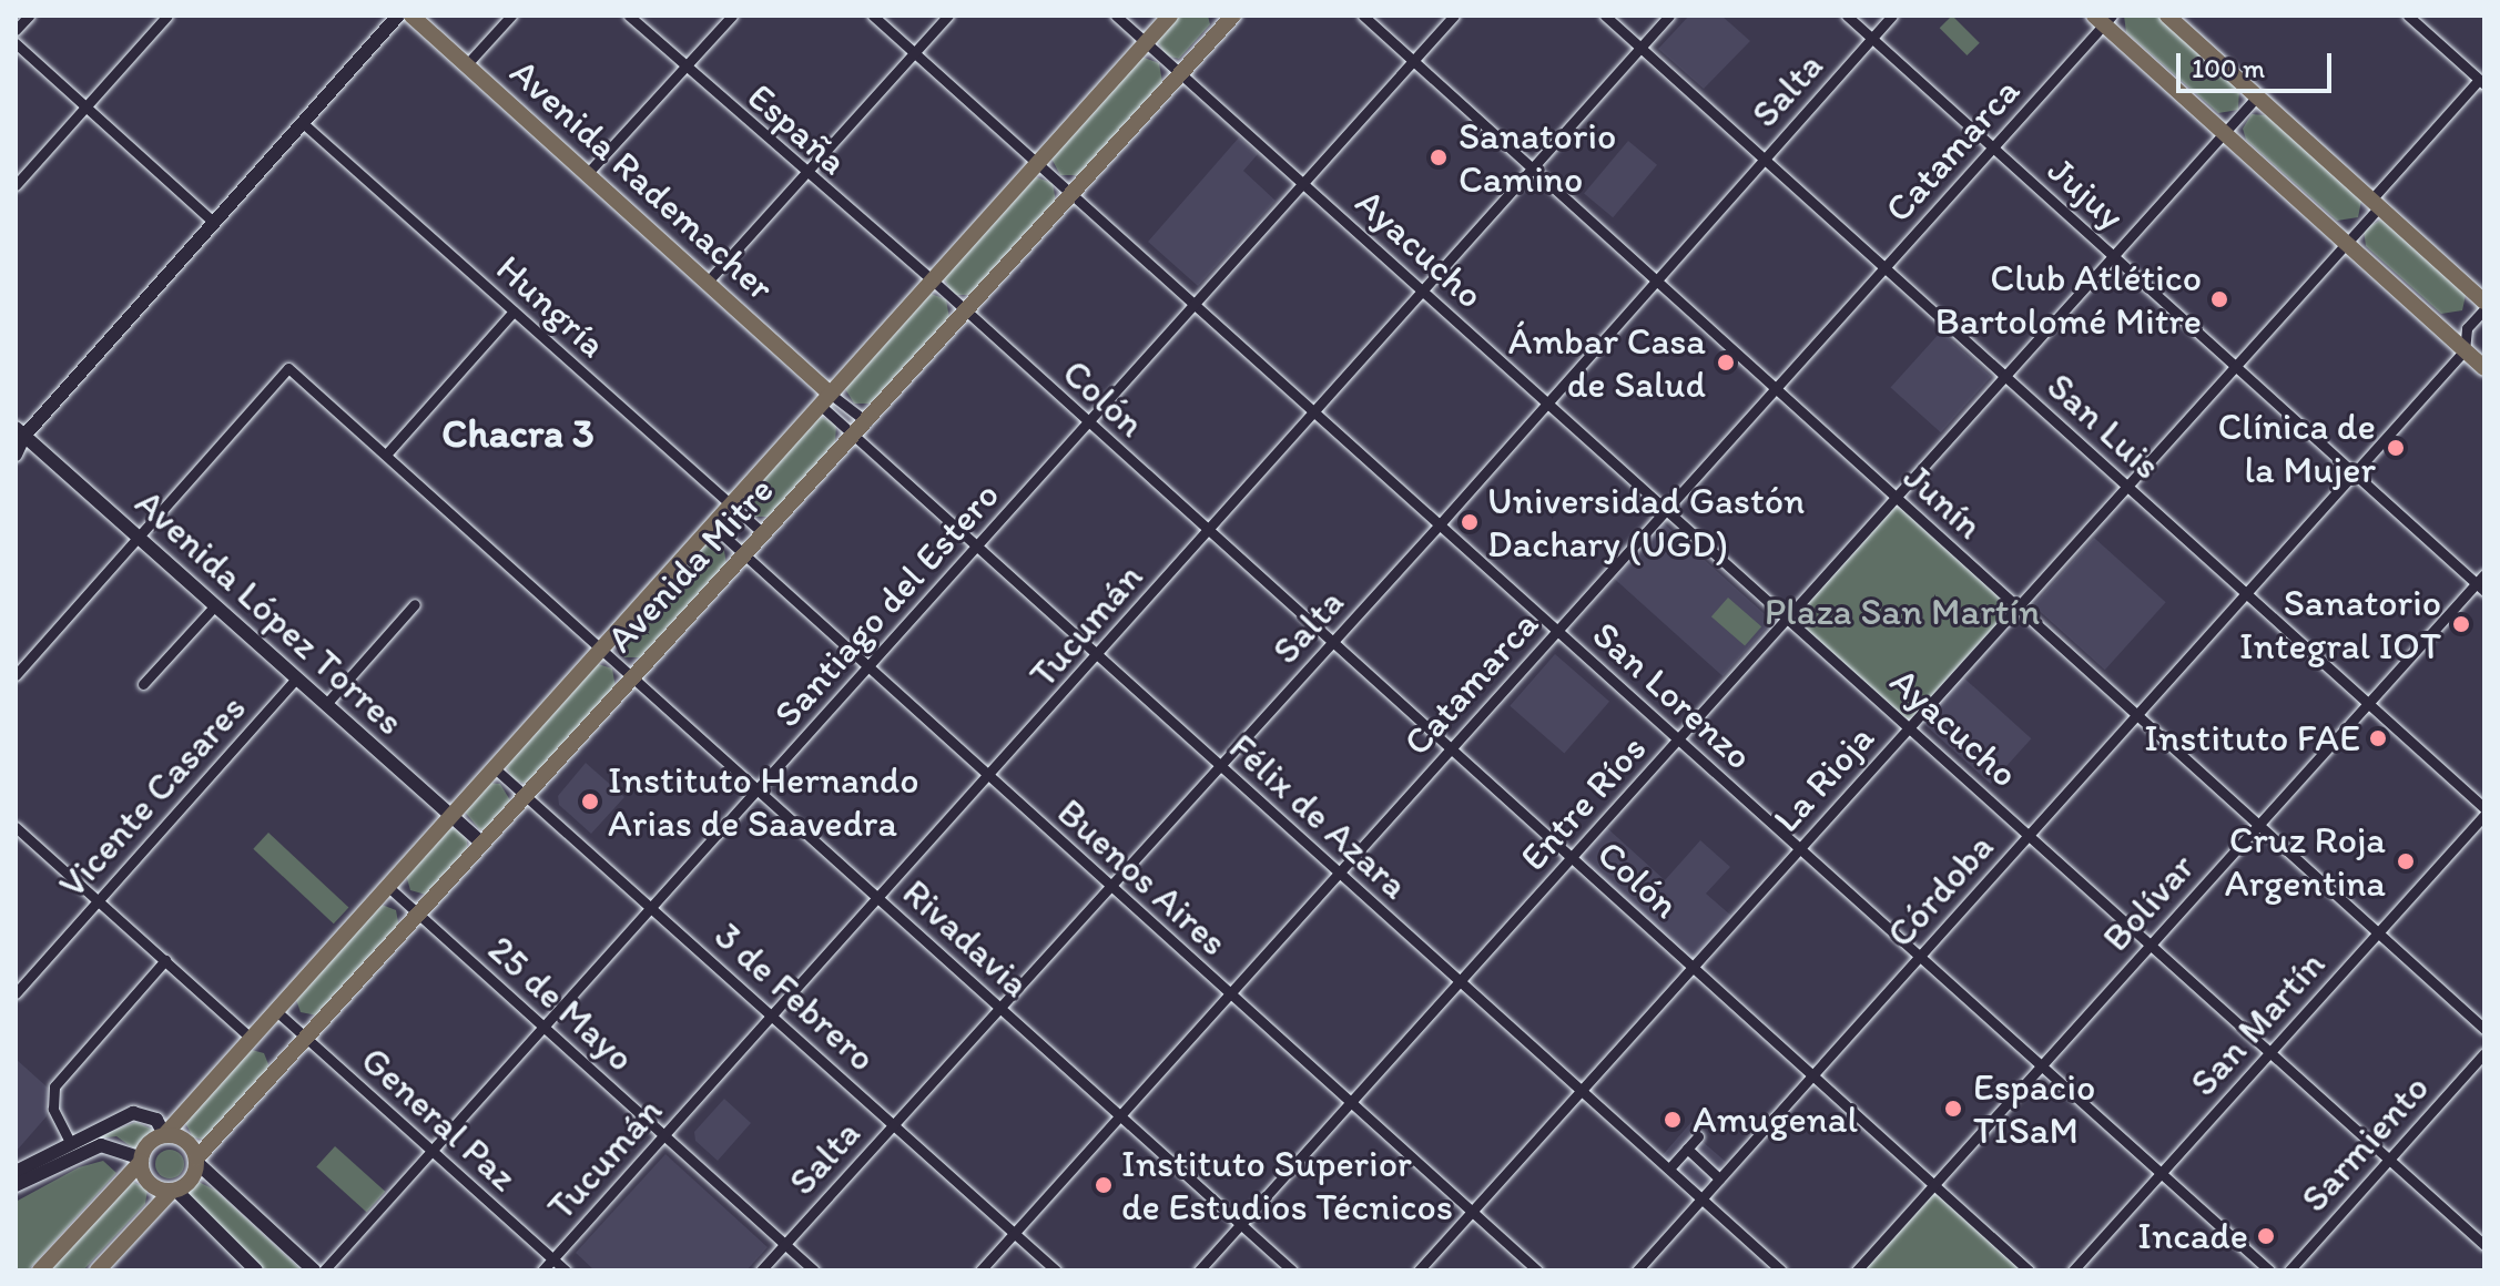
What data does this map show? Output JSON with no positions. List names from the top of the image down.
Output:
{
  "streets": {
    "main road": ["Avenida Rademacher", "Avenida Mitre", "Avenida López Torres"],
    "street": [
      "Salta",
      "España",
      "Catamarca",
      "Jujuy",
      "Ayacucho",
      "Hungría",
      "Colón",
      "San Luis",
      "Junín",
      "Santiago del Estero",
      "Tucumán",
      "San Lorenzo",
      "La Rioja",
      "Vicente Casares",
      "Entre Ríos",
      "Félix de Azara",
      "Buenos Aires",
      "Córdoba",
      "Bolívar",
      "Rivadavia",
      "3 de Febrero",
      "25 de Mayo",
      "San Martín",
      "General Paz",
      "Sarmiento"
    ]
  },
  "crossings": [
    ["Salta", "Jujuy"],
    ["Salta", "Ayacucho"],
    ["Salta", "Colón"],
    ["Salta", "San Luis"],
    ["Salta", "Junín"],
    ["Salta", "San Lorenzo"],
    ["Salta", "Félix de Azara"],
    ["Salta", "Buenos Aires"],
    ["Salta", "Rivadavia"],
    ["Salta", "3 de Febrero"],
    ["Salta", "25 de Mayo"],
    ["España", "Colón"],
    ["España", "Avenida Mitre"],
    ["Catamarca", "Jujuy"],
    ["Catamarca", "Ayacucho"],
    ["Catamarca", "Colón"],
    ["Catamarca", "San Luis"],
    ["Catamarca", "Junín"],
    ["Catamarca", "San Lorenzo"],
    ["Catamarca", "Félix de Azara"],
    ["Catamarca", "Buenos Aires"],
    ["Catamarca", "Rivadavia"],
    ["Catamarca", "3 de Febrero"],
    ["Avenida Rademacher", "Avenida Mitre"],
    ["Avenida Rademacher", "Félix de Azara"],
    ["Jujuy", "La Rioja"],
    ["Jujuy", "Entre Ríos"],
    ["Jujuy", "Córdoba"],
    ["Jujuy", "Bolívar"],
    ["Ayacucho", "Avenida Mitre"],
    ["Ayacucho", "Santiago del Estero"],
    ["Ayacucho", "Tucumán"],
    ["Ayacucho", "La Rioja"],
    ["Ayacucho", "Entre Ríos"],
    ["Ayacucho", "Córdoba"],
    ["Ayacucho", "Bolívar"],
    ["Ayacucho", "San Martín"],
    ["Ayacucho", "Sarmiento"],
    ["Hungría", "Avenida Mitre"],
    ["Colón", "Avenida Mitre"],
    ["Colón", "Santiago del Estero"],
    ["Colón", "Tucumán"],
    ["Colón", "La Rioja"],
    ["Colón", "Entre Ríos"],
    ["Colón", "Córdoba"],
    ["Colón", "Bolívar"],
    ["San Luis", "Tucumán"],
    ["San Luis", "La Rioja"],
    ["San Luis", "Entre Ríos"],
    ["San Luis", "Córdoba"],
    ["San Luis", "Bolívar"],
    ["San Luis", "San Martín"],
    ["Junín", "Santiago del Estero"],
    ["Junín", "Tucumán"],
    ["Junín", "La Rioja"],
    ["Junín", "Entre Ríos"],
    ["Junín", "Córdoba"],
    ["Junín", "Bolívar"],
    ["Junín", "San Martín"],
    ["Avenida Mitre", "Avenida López Torres"],
    ["Avenida Mitre", "San Lorenzo"],
    ["Avenida Mitre", "Félix de Azara"],
    ["Avenida Mitre", "Buenos Aires"],
    ["Avenida Mitre", "Rivadavia"],
    ["Avenida Mitre", "3 de Febrero"],
    ["Avenida Mitre", "25 de Mayo"],
    ["Avenida Mitre", "General Paz"],
    ["Santiago del Estero", "San Lorenzo"],
    ["Santiago del Estero", "Félix de Azara"],
    ["Santiago del Estero", "Buenos Aires"],
    ["Santiago del Estero", "Rivadavia"],
    ["Santiago del Estero", "3 de Febrero"],
    ["Santiago del Estero", "25 de Mayo"],
    ["Santiago del Estero", "General Paz"],
    ["Avenida López Torres", "Vicente Casares"],
    ["Avenida López Torres", "Rivadavia"],
    ["Tucumán", "San Lorenzo"],
    ["Tucumán", "Félix de Azara"],
    ["Tucumán", "Buenos Aires"],
    ["Tucumán", "Rivadavia"],
    ["Tucumán", "3 de Febrero"],
    ["Tucumán", "25 de Mayo"],
    ["Tucumán", "General Paz"],
    ["San Lorenzo", "La Rioja"],
    ["San Lorenzo", "Entre Ríos"],
    ["San Lorenzo", "Córdoba"],
    ["San Lorenzo", "Bolívar"],
    ["San Lorenzo", "San Martín"],
    ["La Rioja", "Félix de Azara"],
    ["La Rioja", "Buenos Aires"],
    ["Entre Ríos", "Félix de Azara"],
    ["Entre Ríos", "Buenos Aires"],
    ["Entre Ríos", "Rivadavia"],
    ["Félix de Azara", "Córdoba"]
  ],
  "districts": ["Chacra 3"],
  "parks": ["Plaza San Martín"],
  "places": [
    "Sanatorio Camino",
    "Club Atlético Bartolomé Mitre",
    "Ámbar Casa de Salud",
    "Clínica de la Mujer",
    "Universidad Gastón Dachary (UGD)",
    "Sanatorio Integral IOT",
    "Instituto FAE",
    "Instituto Hernando Arias de Saavedra",
    "Cruz Roja Argentina",
    "Espacio TISaM",
    "Amugenal",
    "Instituto Superior de Estudios Técnicos",
    "Incade"
  ],
  "scale_bar": "100 m"
}
